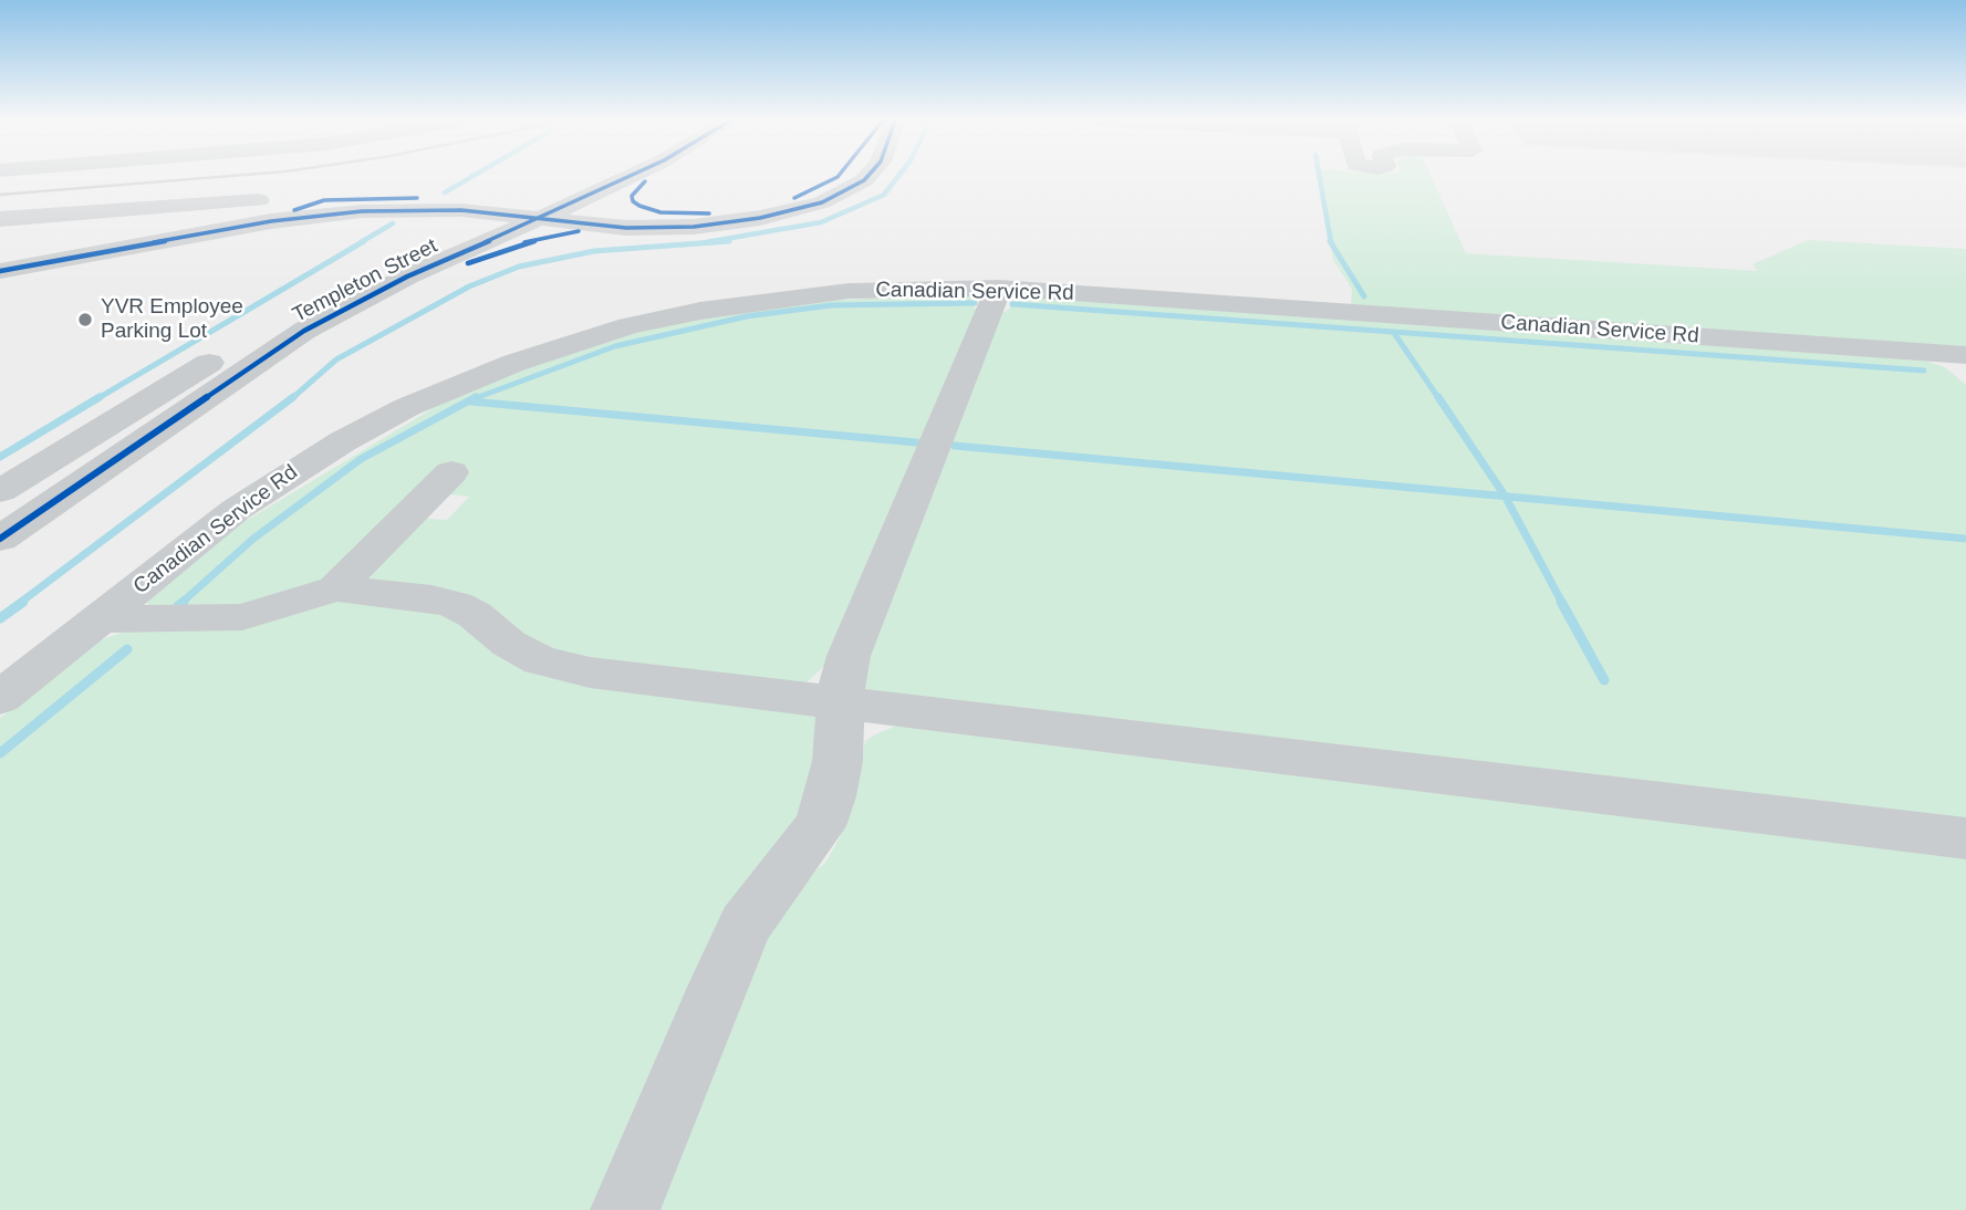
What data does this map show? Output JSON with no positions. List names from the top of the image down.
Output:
{
  "streets": {
    "street": ["Templeton Street", "Canadian Service Rd"]
  },
  "places": ["YVR Employee Parking Lot"]
}
